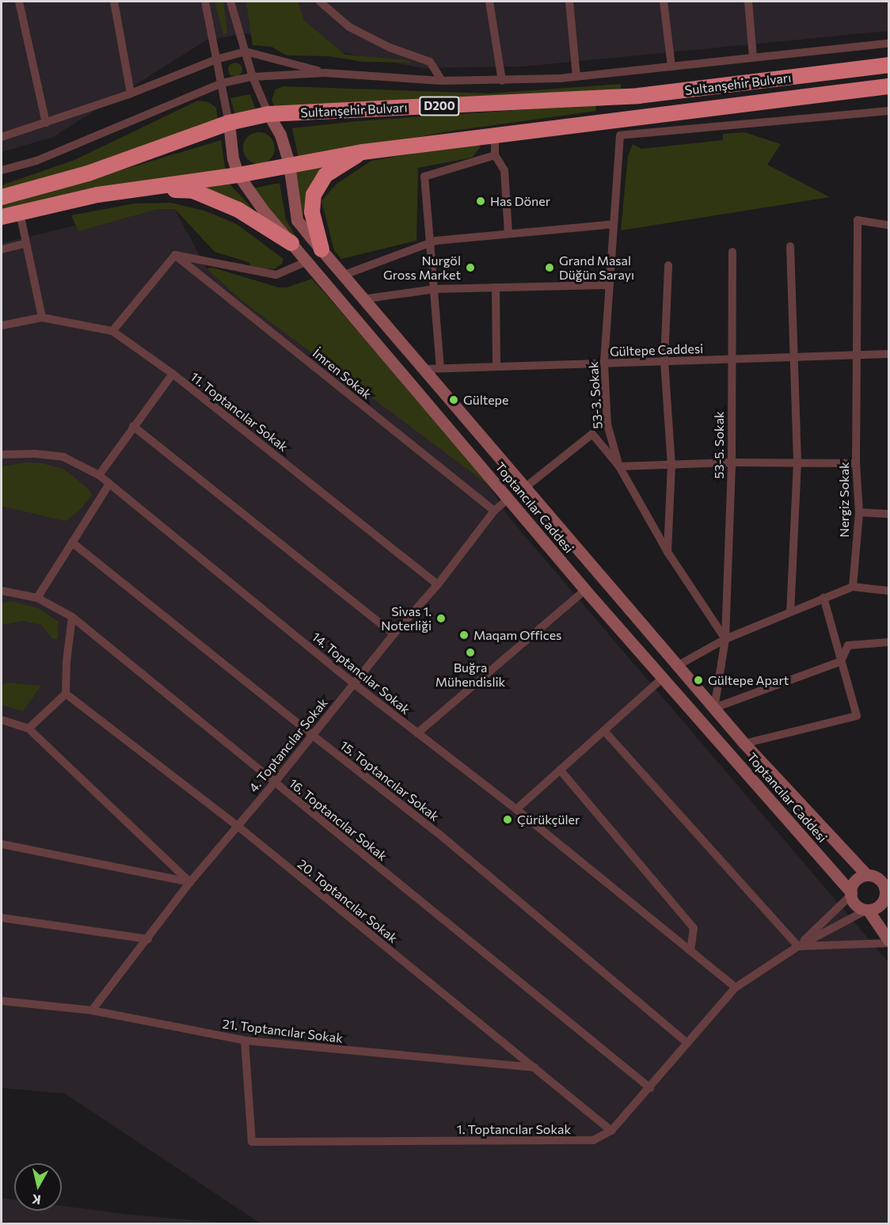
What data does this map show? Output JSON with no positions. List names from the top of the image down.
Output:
{
  "streets": {
    "highway": ["Sultanşehir Bulvarı", "D200"],
    "street": [
      "Gültepe Caddesi",
      "İmren Sokak",
      "53-3. Sokak",
      "11. Toptancılar Sokak",
      "53-5. Sokak",
      "Nergiz Sokak",
      "Toptancılar Caddesi",
      "14. Toptancılar Sokak",
      "4. Toptancılar Sokak",
      "15. Toptancılar Sokak",
      "16. Toptancılar Sokak",
      "20. Toptancılar Sokak",
      "21. Toptancılar Sokak",
      "1. Toptancılar Sokak"
    ]
  },
  "crossings": [
    ["Sultanşehir Bulvarı", "Toptancılar Caddesi"],
    ["Gültepe Caddesi", "53-3. Sokak"],
    ["Gültepe Caddesi", "53-5. Sokak"],
    ["Gültepe Caddesi", "Nergiz Sokak"],
    ["Gültepe Caddesi", "Toptancılar Caddesi"],
    ["İmren Sokak", "4. Toptancılar Sokak"],
    ["53-3. Sokak", "53-5. Sokak"],
    ["11. Toptancılar Sokak", "4. Toptancılar Sokak"],
    ["Toptancılar Caddesi", "4. Toptancılar Sokak"],
    ["Toptancılar Caddesi", "1. Toptancılar Sokak"],
    ["14. Toptancılar Sokak", "4. Toptancılar Sokak"],
    ["14. Toptancılar Sokak", "1. Toptancılar Sokak"],
    ["4. Toptancılar Sokak", "15. Toptancılar Sokak"],
    ["4. Toptancılar Sokak", "16. Toptancılar Sokak"],
    ["4. Toptancılar Sokak", "20. Toptancılar Sokak"],
    ["4. Toptancılar Sokak", "21. Toptancılar Sokak"],
    ["15. Toptancılar Sokak", "1. Toptancılar Sokak"],
    ["16. Toptancılar Sokak", "1. Toptancılar Sokak"],
    ["20. Toptancılar Sokak", "21. Toptancılar Sokak"],
    ["20. Toptancılar Sokak", "1. Toptancılar Sokak"],
    ["21. Toptancılar Sokak", "1. Toptancılar Sokak"]
  ],
  "places": [
    "Has Döner",
    "Nurgöl Gross Market",
    "Grand Masal Düğün Sarayı",
    "Gültepe",
    "Sivas 1. Noterliği",
    "Maqam Offices",
    "Buğra Mühendislik",
    "Gültepe Apart",
    "Çürükçüler"
  ],
  "north": "bottom"
}
